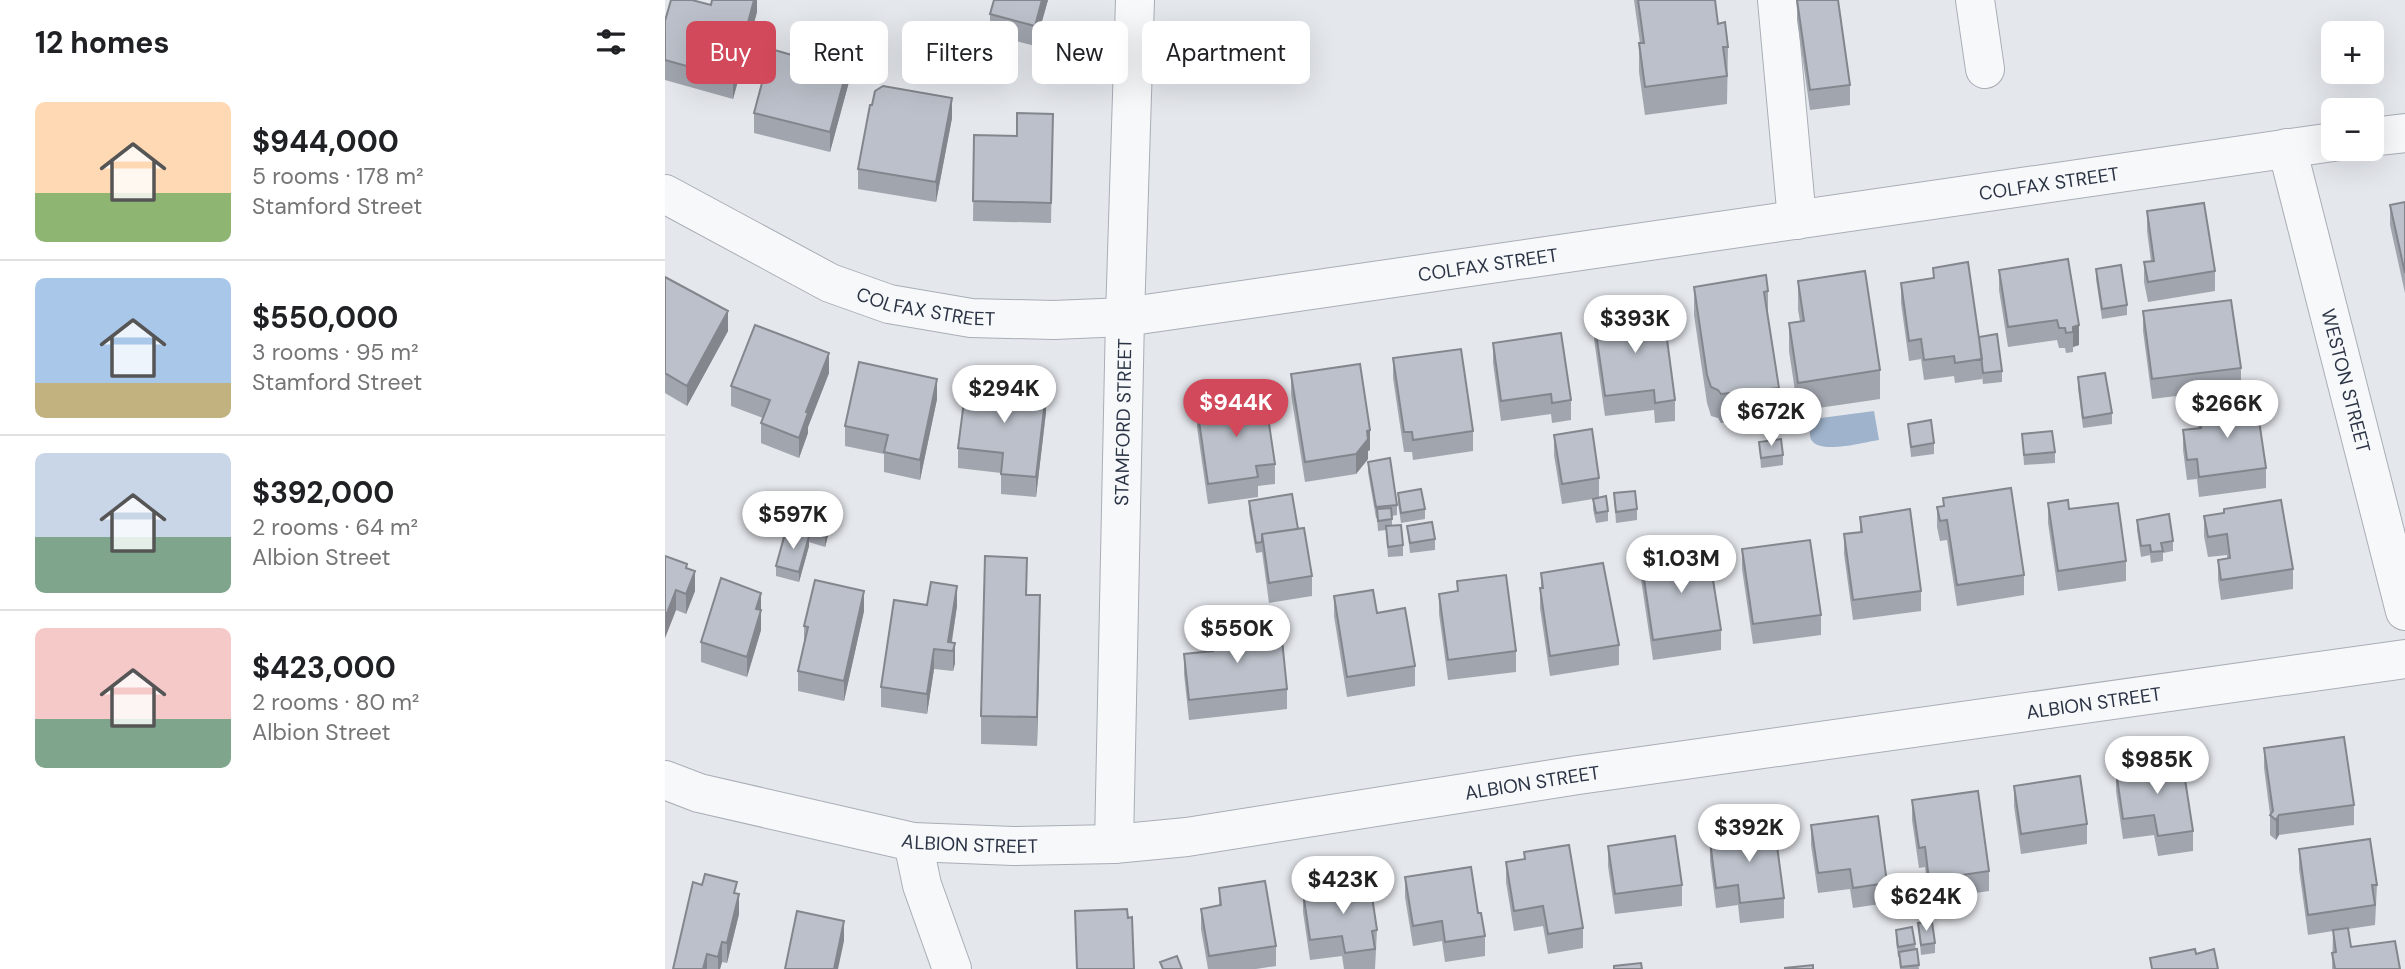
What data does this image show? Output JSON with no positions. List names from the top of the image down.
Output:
{
  "streets": {
    "street": [
      "COLFAX STREET",
      "WESTON STREET",
      "STAMFORD STREET",
      "ALBION STREET"
    ]
  },
  "crossings": [
    ["COLFAX STREET", "WESTON STREET"],
    ["COLFAX STREET", "STAMFORD STREET"],
    ["STAMFORD STREET", "ALBION STREET"]
  ],
  "page": {
    "heading": "12 homes",
    "map_buttons": ["+", "−"],
    "chip": [
      "Buy",
      "Rent",
      "Filters",
      "New",
      "Apartment"
    ],
    "list": [
      {
        "name": "$944,000",
        "note": "5 rooms · 178 m² · Stamford Street"
      },
      {
        "name": "$550,000",
        "note": "3 rooms · 95 m² · Stamford Street"
      },
      {
        "name": "$392,000",
        "note": "2 rooms · 64 m² · Albion Street"
      },
      {
        "name": "$423,000",
        "note": "2 rooms · 80 m² · Albion Street"
      }
    ],
    "price": [
      "$393K",
      "$294K",
      "$944K",
      "$266K",
      "$672K",
      "$597K",
      "$1.03M",
      "$550K",
      "$985K",
      "$392K",
      "$423K",
      "$624K"
    ]
  }
}
